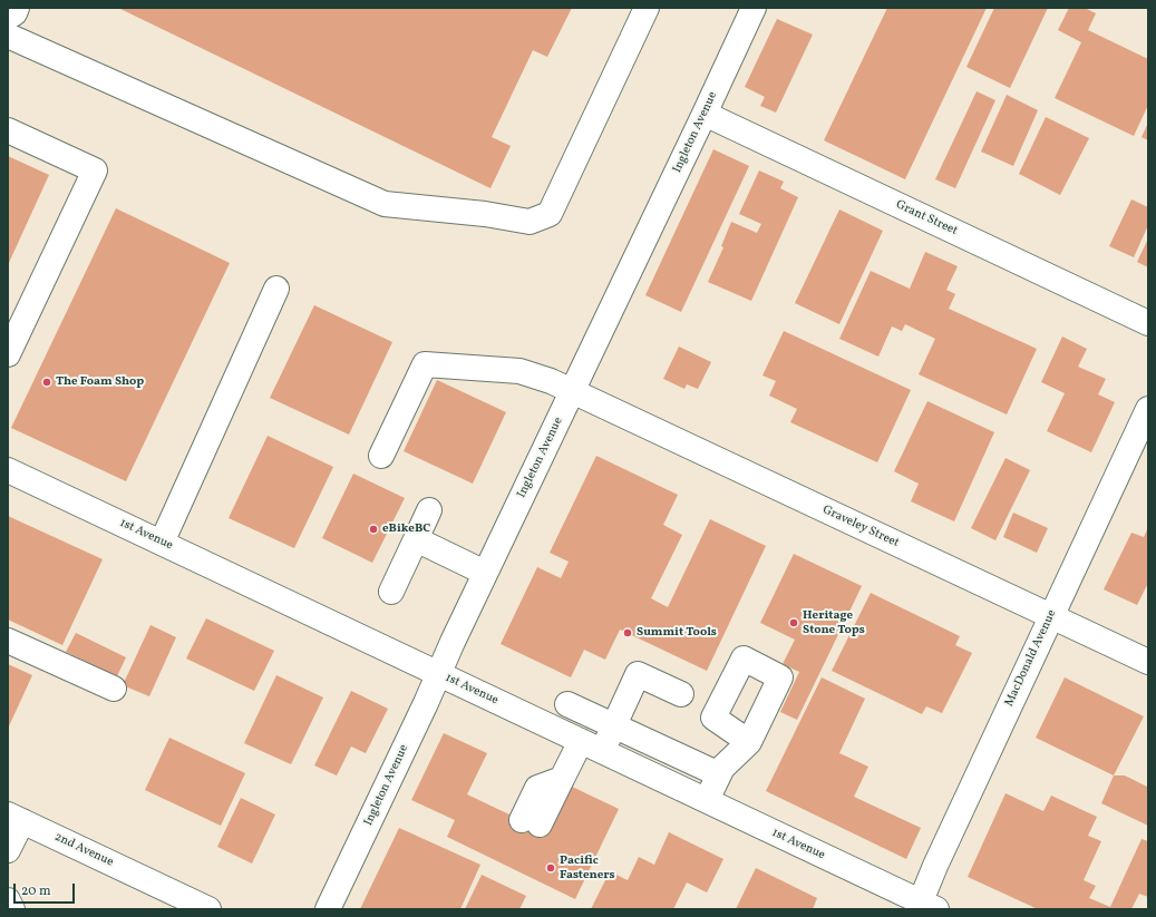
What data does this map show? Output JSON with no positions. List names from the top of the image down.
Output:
{
  "streets": {
    "street": [
      "Ingleton Avenue",
      "Grant Street",
      "Graveley Street",
      "1st Avenue",
      "MacDonald Avenue",
      "2nd Avenue"
    ]
  },
  "crossings": [
    ["Ingleton Avenue", "Grant Street"],
    ["Ingleton Avenue", "Graveley Street"],
    ["Ingleton Avenue", "1st Avenue"],
    ["Graveley Street", "MacDonald Avenue"],
    ["1st Avenue", "MacDonald Avenue"]
  ],
  "places": [
    "The Foam Shop",
    "eBikeBC",
    "Heritage Stone Tops",
    "Summit Tools",
    "Pacific Fasteners"
  ],
  "scale_bar": "20 m"
}
